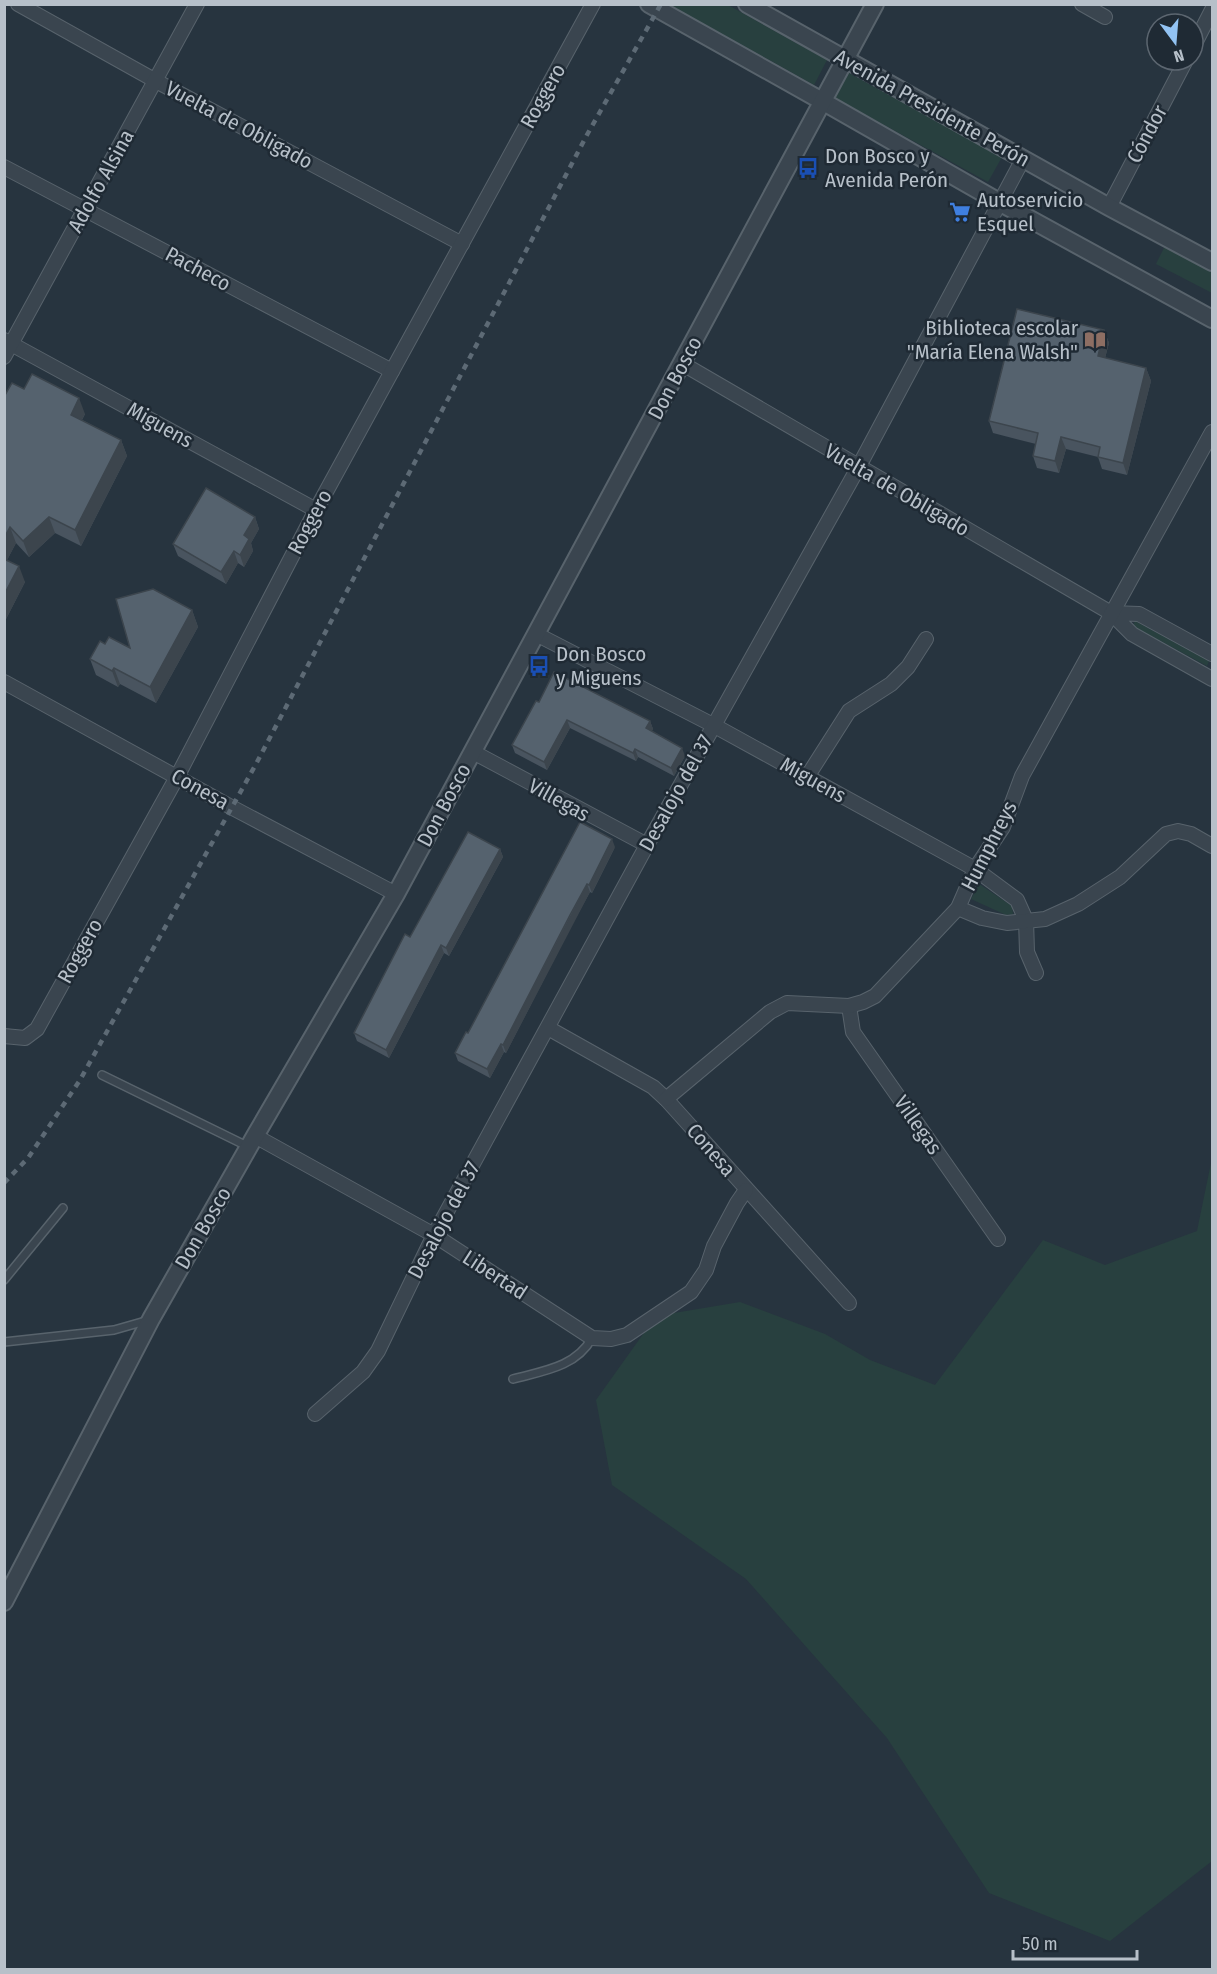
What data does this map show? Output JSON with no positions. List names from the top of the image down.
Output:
{
  "streets": {
    "street": [
      "Roggero",
      "Avenida Presidente Perón",
      "Vuelta de Obligado",
      "Cóndor",
      "Adolfo Alsina",
      "Pacheco",
      "Don Bosco",
      "Miguens",
      "Conesa",
      "Desalojo del 37",
      "Villegas",
      "Humphreys",
      "Libertad"
    ]
  },
  "crossings": [
    ["Roggero", "Vuelta de Obligado"],
    ["Roggero", "Pacheco"],
    ["Roggero", "Miguens"],
    ["Roggero", "Conesa"],
    ["Avenida Presidente Perón", "Cóndor"],
    ["Avenida Presidente Perón", "Don Bosco"],
    ["Avenida Presidente Perón", "Desalojo del 37"],
    ["Vuelta de Obligado", "Adolfo Alsina"],
    ["Vuelta de Obligado", "Don Bosco"],
    ["Vuelta de Obligado", "Desalojo del 37"],
    ["Vuelta de Obligado", "Humphreys"],
    ["Adolfo Alsina", "Pacheco"],
    ["Adolfo Alsina", "Miguens"],
    ["Don Bosco", "Miguens"],
    ["Don Bosco", "Conesa"],
    ["Don Bosco", "Villegas"],
    ["Don Bosco", "Libertad"],
    ["Miguens", "Desalojo del 37"],
    ["Miguens", "Humphreys"],
    ["Conesa", "Desalojo del 37"],
    ["Conesa", "Humphreys"],
    ["Conesa", "Libertad"],
    ["Desalojo del 37", "Villegas"],
    ["Desalojo del 37", "Libertad"],
    ["Villegas", "Humphreys"]
  ],
  "places": {
    "bus stop": ["Don Bosco y Avenida Perón", "Don Bosco y Miguens"],
    "supermarket": ["Autoservicio Esquel"],
    "library": ["Biblioteca escolar \"María Elena Walsh\""]
  },
  "scale_bar": "50 m",
  "north": "bottom"
}
